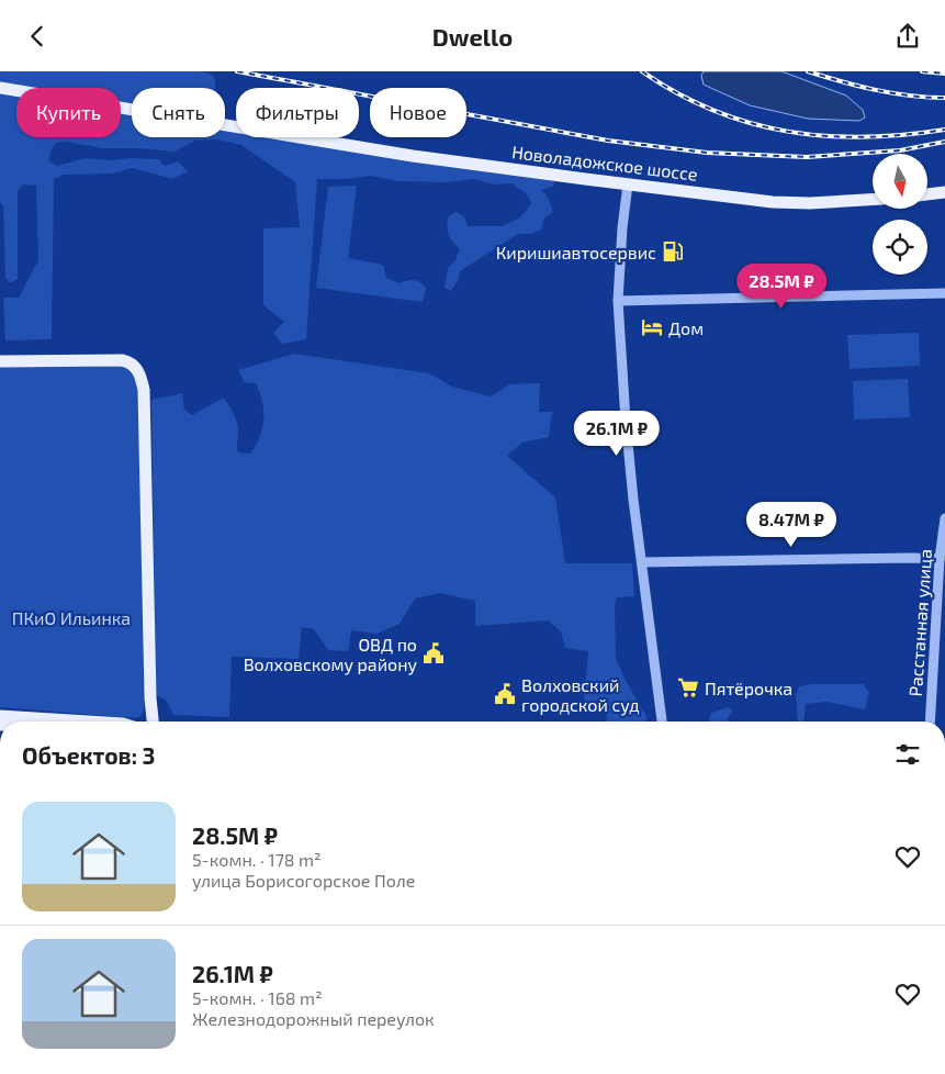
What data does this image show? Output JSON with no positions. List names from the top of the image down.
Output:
{
  "streets": {
    "main road": ["Новоладожское шоссе"],
    "street": ["Расстанная улица"]
  },
  "parks": ["ПКиО Ильинка"],
  "places": {
    "fuel station": ["Киришиавтосервис"],
    "hotel": ["Дом"],
    "public building": ["ОВД по Волховскому району", "Волховский городской суд"],
    "supermarket": ["Пятёрочка"]
  },
  "north": "bottom",
  "page": {
    "header": "Dwello",
    "chip": [
      "Купить",
      "Снять",
      "Фильтры",
      "Новое"
    ],
    "price": ["28.5M ₽", "26.1M ₽", "8.47M ₽"],
    "heading": "Объектов: 3",
    "list": [
      {
        "name": "28.5M ₽",
        "note": "5-комн. · 178 m² · улица Борисогорское Поле"
      },
      {
        "name": "26.1M ₽",
        "note": "5-комн. · 168 m² · Железнодорожный переулок"
      }
    ]
  }
}
